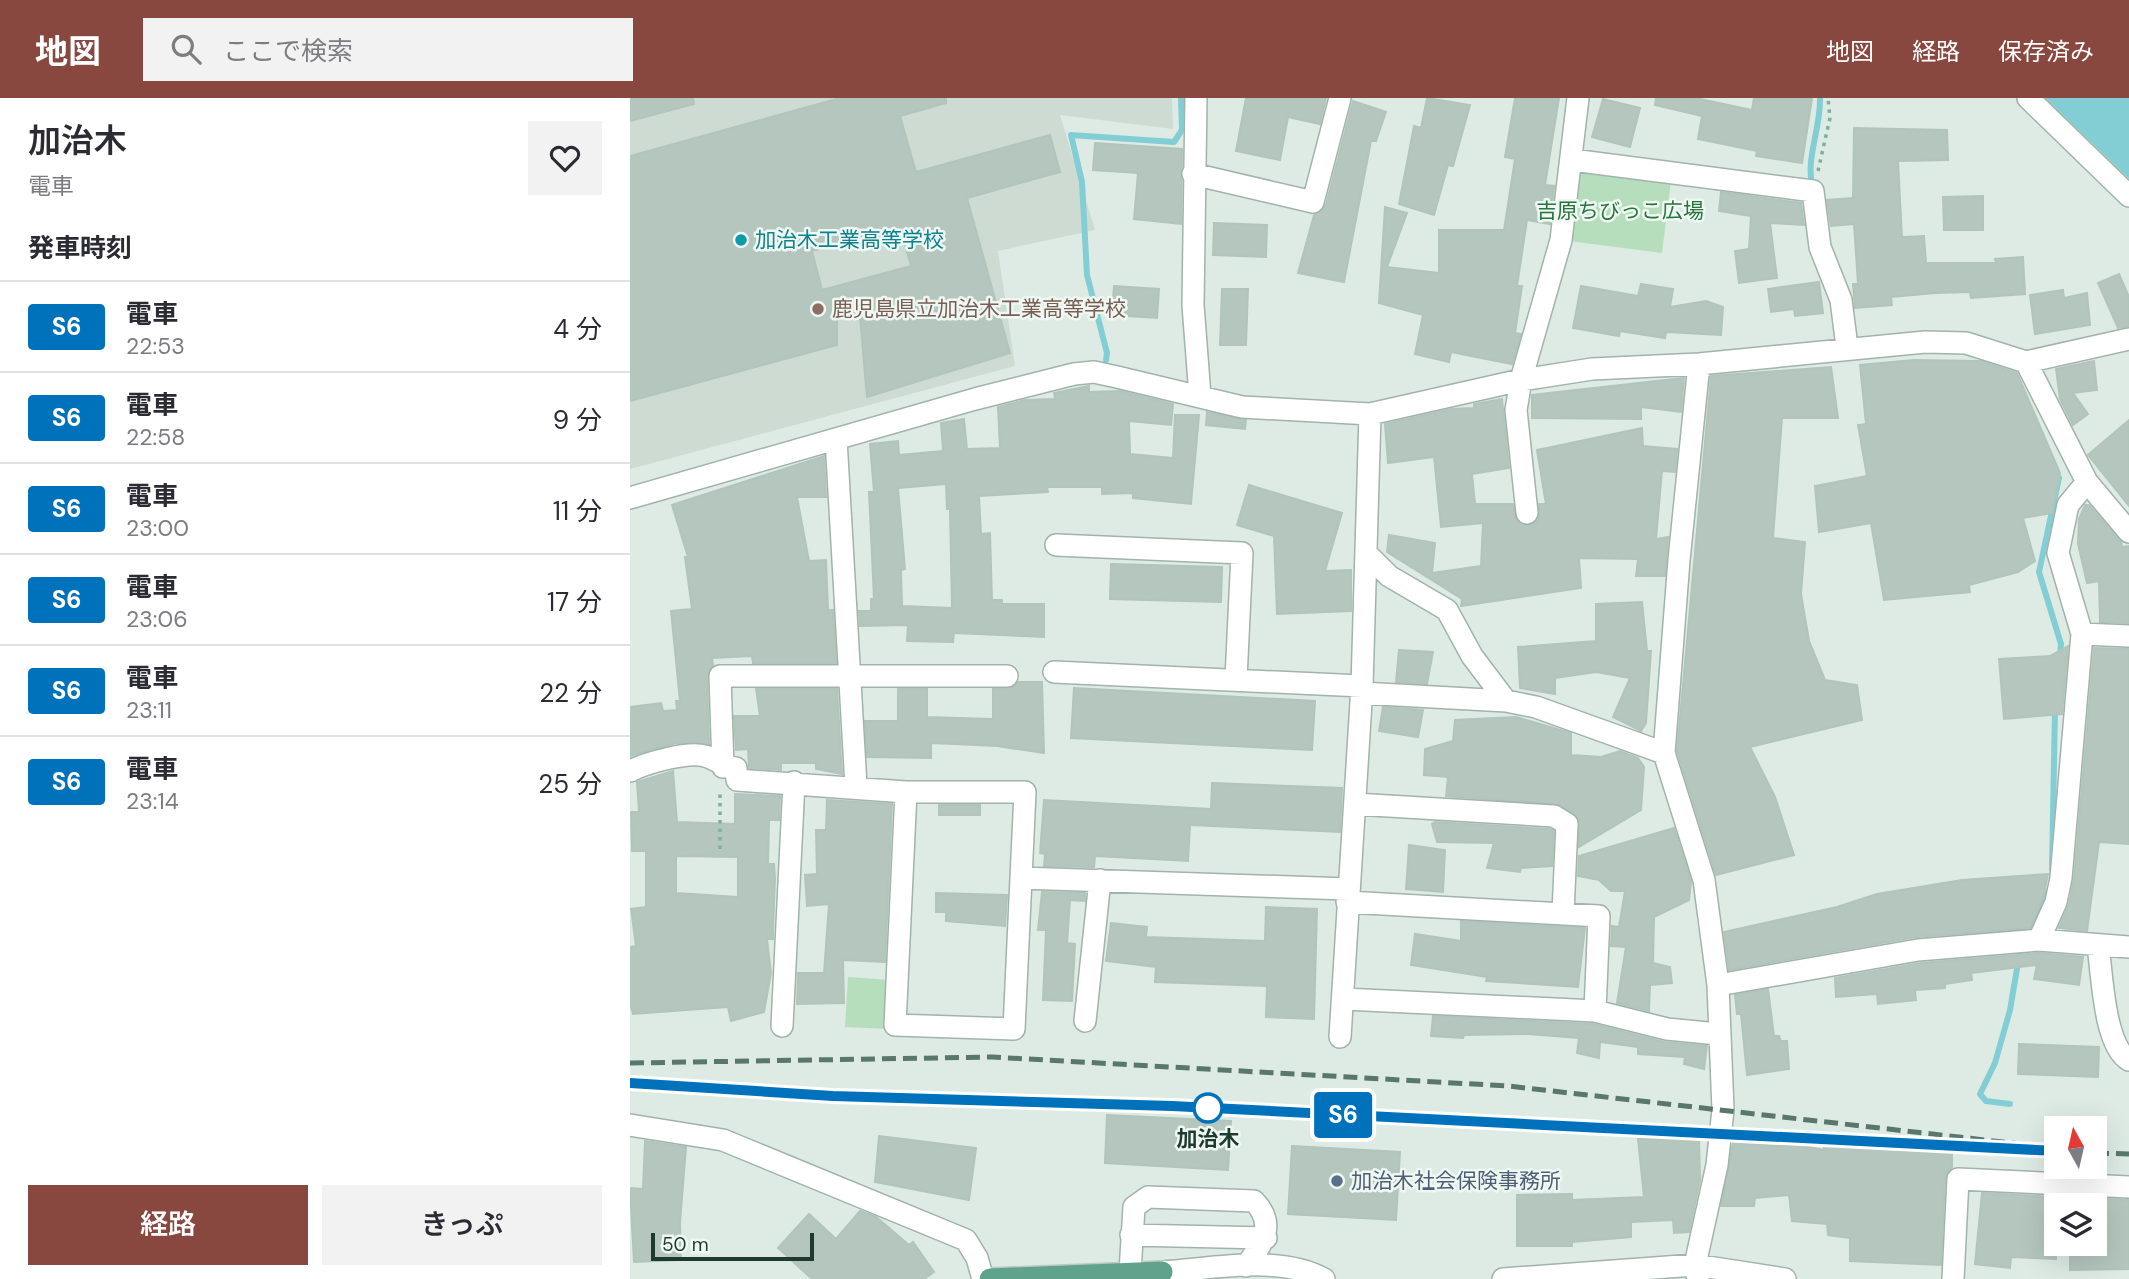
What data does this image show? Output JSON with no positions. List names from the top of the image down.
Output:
{
  "parks": ["吉原ちびっこ広場"],
  "places": [
    "加治木工業高等学校",
    "鹿児島県立加治木工業高等学校",
    "加治木",
    "加治木社会保険事務所"
  ],
  "scale_bar": "50 m",
  "north": "top",
  "page": {
    "header": "地図",
    "search": "ここで検索",
    "nav": ["地図", "経路", "保存済み"],
    "heading": [
      ["加治木", "電車"],
      "発車時刻"
    ],
    "on_map": "S6",
    "list": [
      {
        "mark": "S6",
        "name": "電車",
        "note": "22:53",
        "value": "4 分"
      },
      {
        "mark": "S6",
        "name": "電車",
        "note": "22:58",
        "value": "9 分"
      },
      {
        "mark": "S6",
        "name": "電車",
        "note": "23:00",
        "value": "11 分"
      },
      {
        "mark": "S6",
        "name": "電車",
        "note": "23:06",
        "value": "17 分"
      },
      {
        "mark": "S6",
        "name": "電車",
        "note": "23:11",
        "value": "22 分"
      },
      {
        "mark": "S6",
        "name": "電車",
        "note": "23:14",
        "value": "25 分"
      }
    ],
    "buttons": ["経路", "きっぷ"],
    "scale": "50 m"
  }
}
